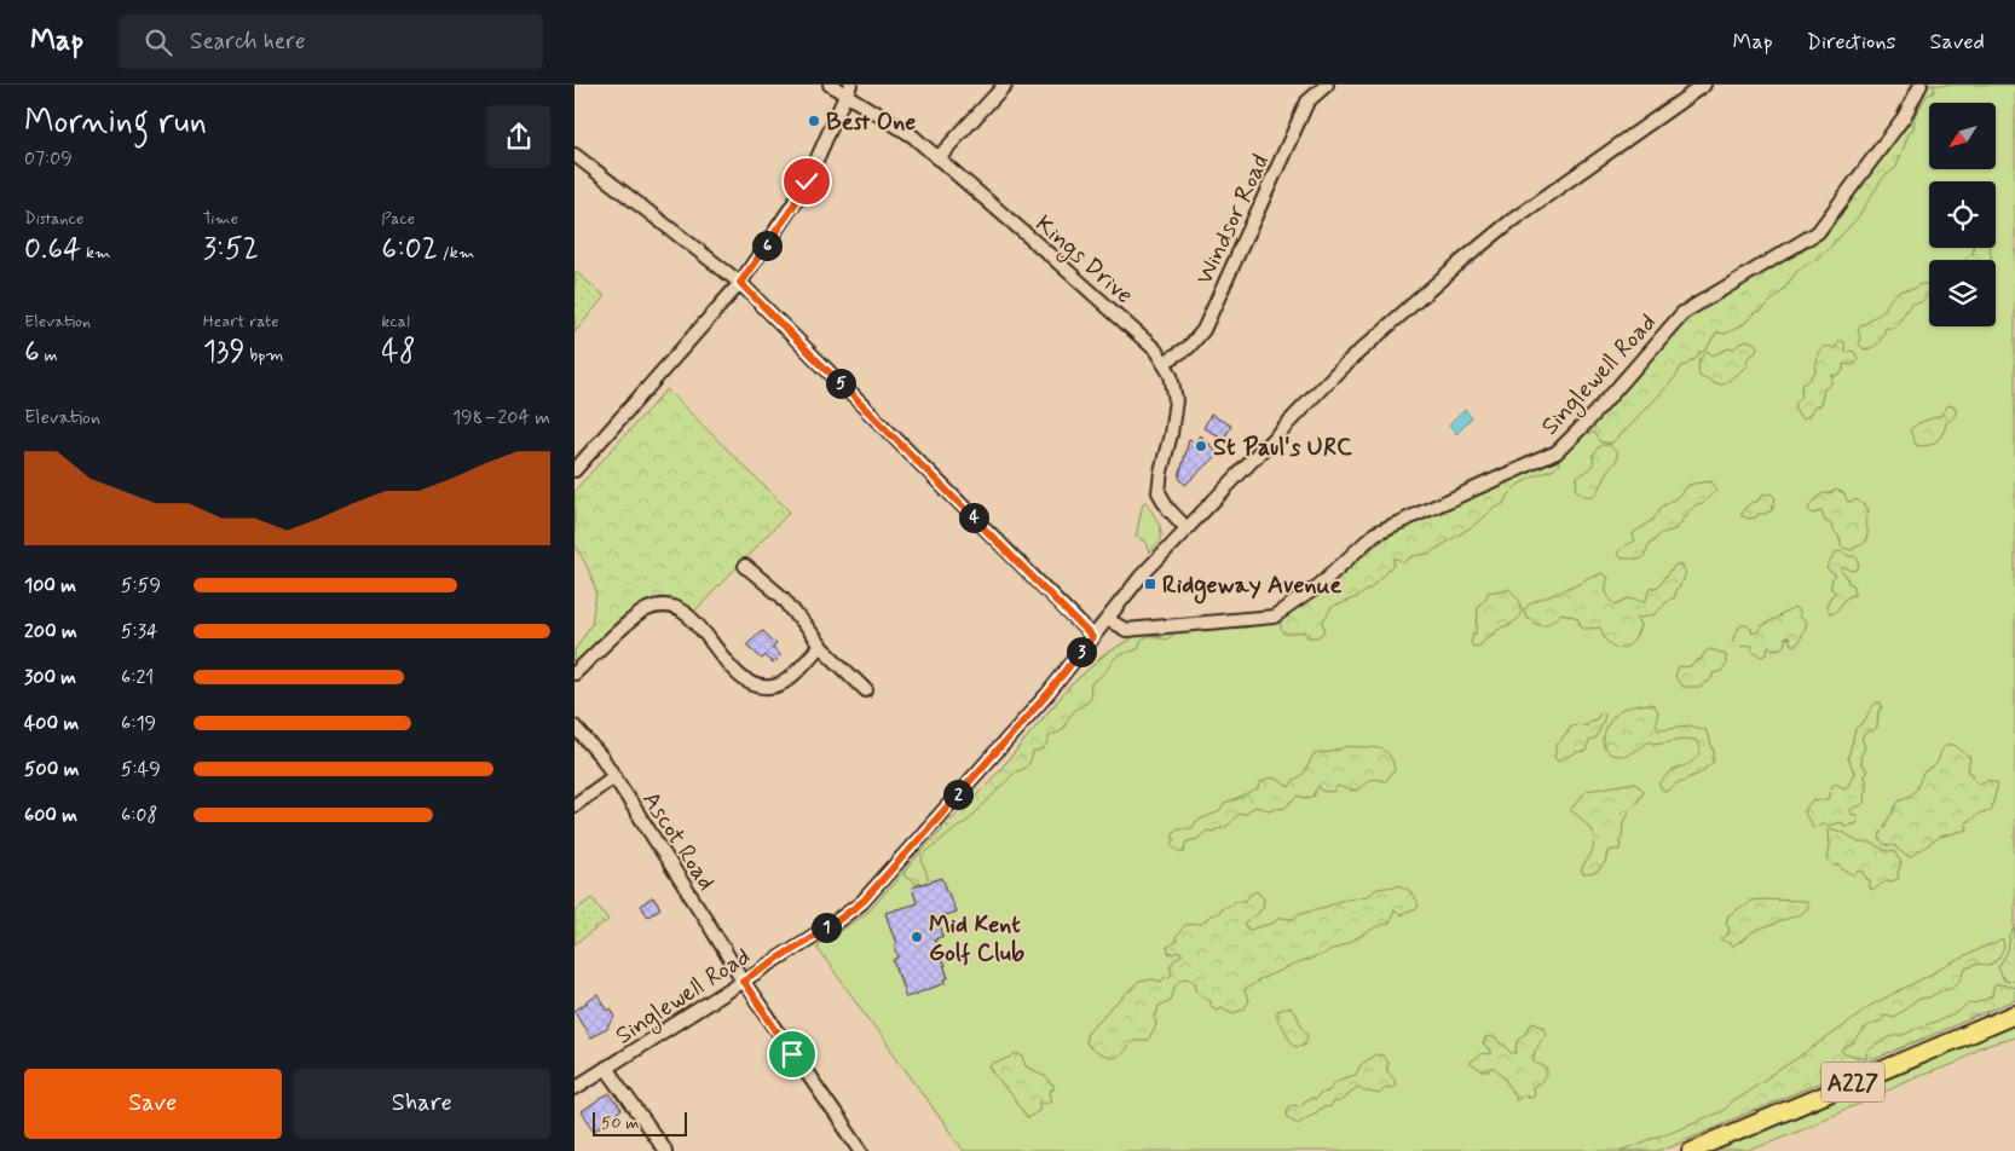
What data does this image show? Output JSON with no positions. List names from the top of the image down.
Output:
{
  "streets": {
    "main road": ["A227"],
    "street": [
      "Windsor Road",
      "Kings Drive",
      "Singlewell Road",
      "Ascot Road"
    ]
  },
  "crossings": [
    ["Windsor Road", "Kings Drive"],
    ["Kings Drive", "Singlewell Road"],
    ["Singlewell Road", "Ascot Road"]
  ],
  "places": {
    "other": ["Best One", "St Paul's URC", "Mid Kent Golf Club"],
    "transit": ["Ridgeway Avenue"]
  },
  "scale_bar": "50 m",
  "north": "bottom left",
  "page": {
    "header": "Map",
    "search": "Search here",
    "nav": ["Map", "Directions", "Saved"],
    "heading": ["Morning run", "07:09"],
    "stats": [
      ["Distance", "0.64 km"],
      ["Time", "3:52"],
      ["Pace", "6:02 /km"],
      ["Elevation", "6 m"],
      ["Heart rate", "139 bpm"],
      ["kcal", "48"]
    ],
    "pins": [
      "6",
      "5",
      "4",
      "3",
      "2",
      "1"
    ],
    "chart": ["Elevation", "198–204 m"],
    "list": [
      {
        "name": "100 m",
        "note": "5:59"
      },
      {
        "name": "200 m",
        "note": "5:34"
      },
      {
        "name": "300 m",
        "note": "6:21"
      },
      {
        "name": "400 m",
        "note": "6:19"
      },
      {
        "name": "500 m",
        "note": "5:49"
      },
      {
        "name": "600 m",
        "note": "6:08"
      }
    ],
    "buttons": ["Save", "Share"],
    "scale": "50 m"
  }
}
